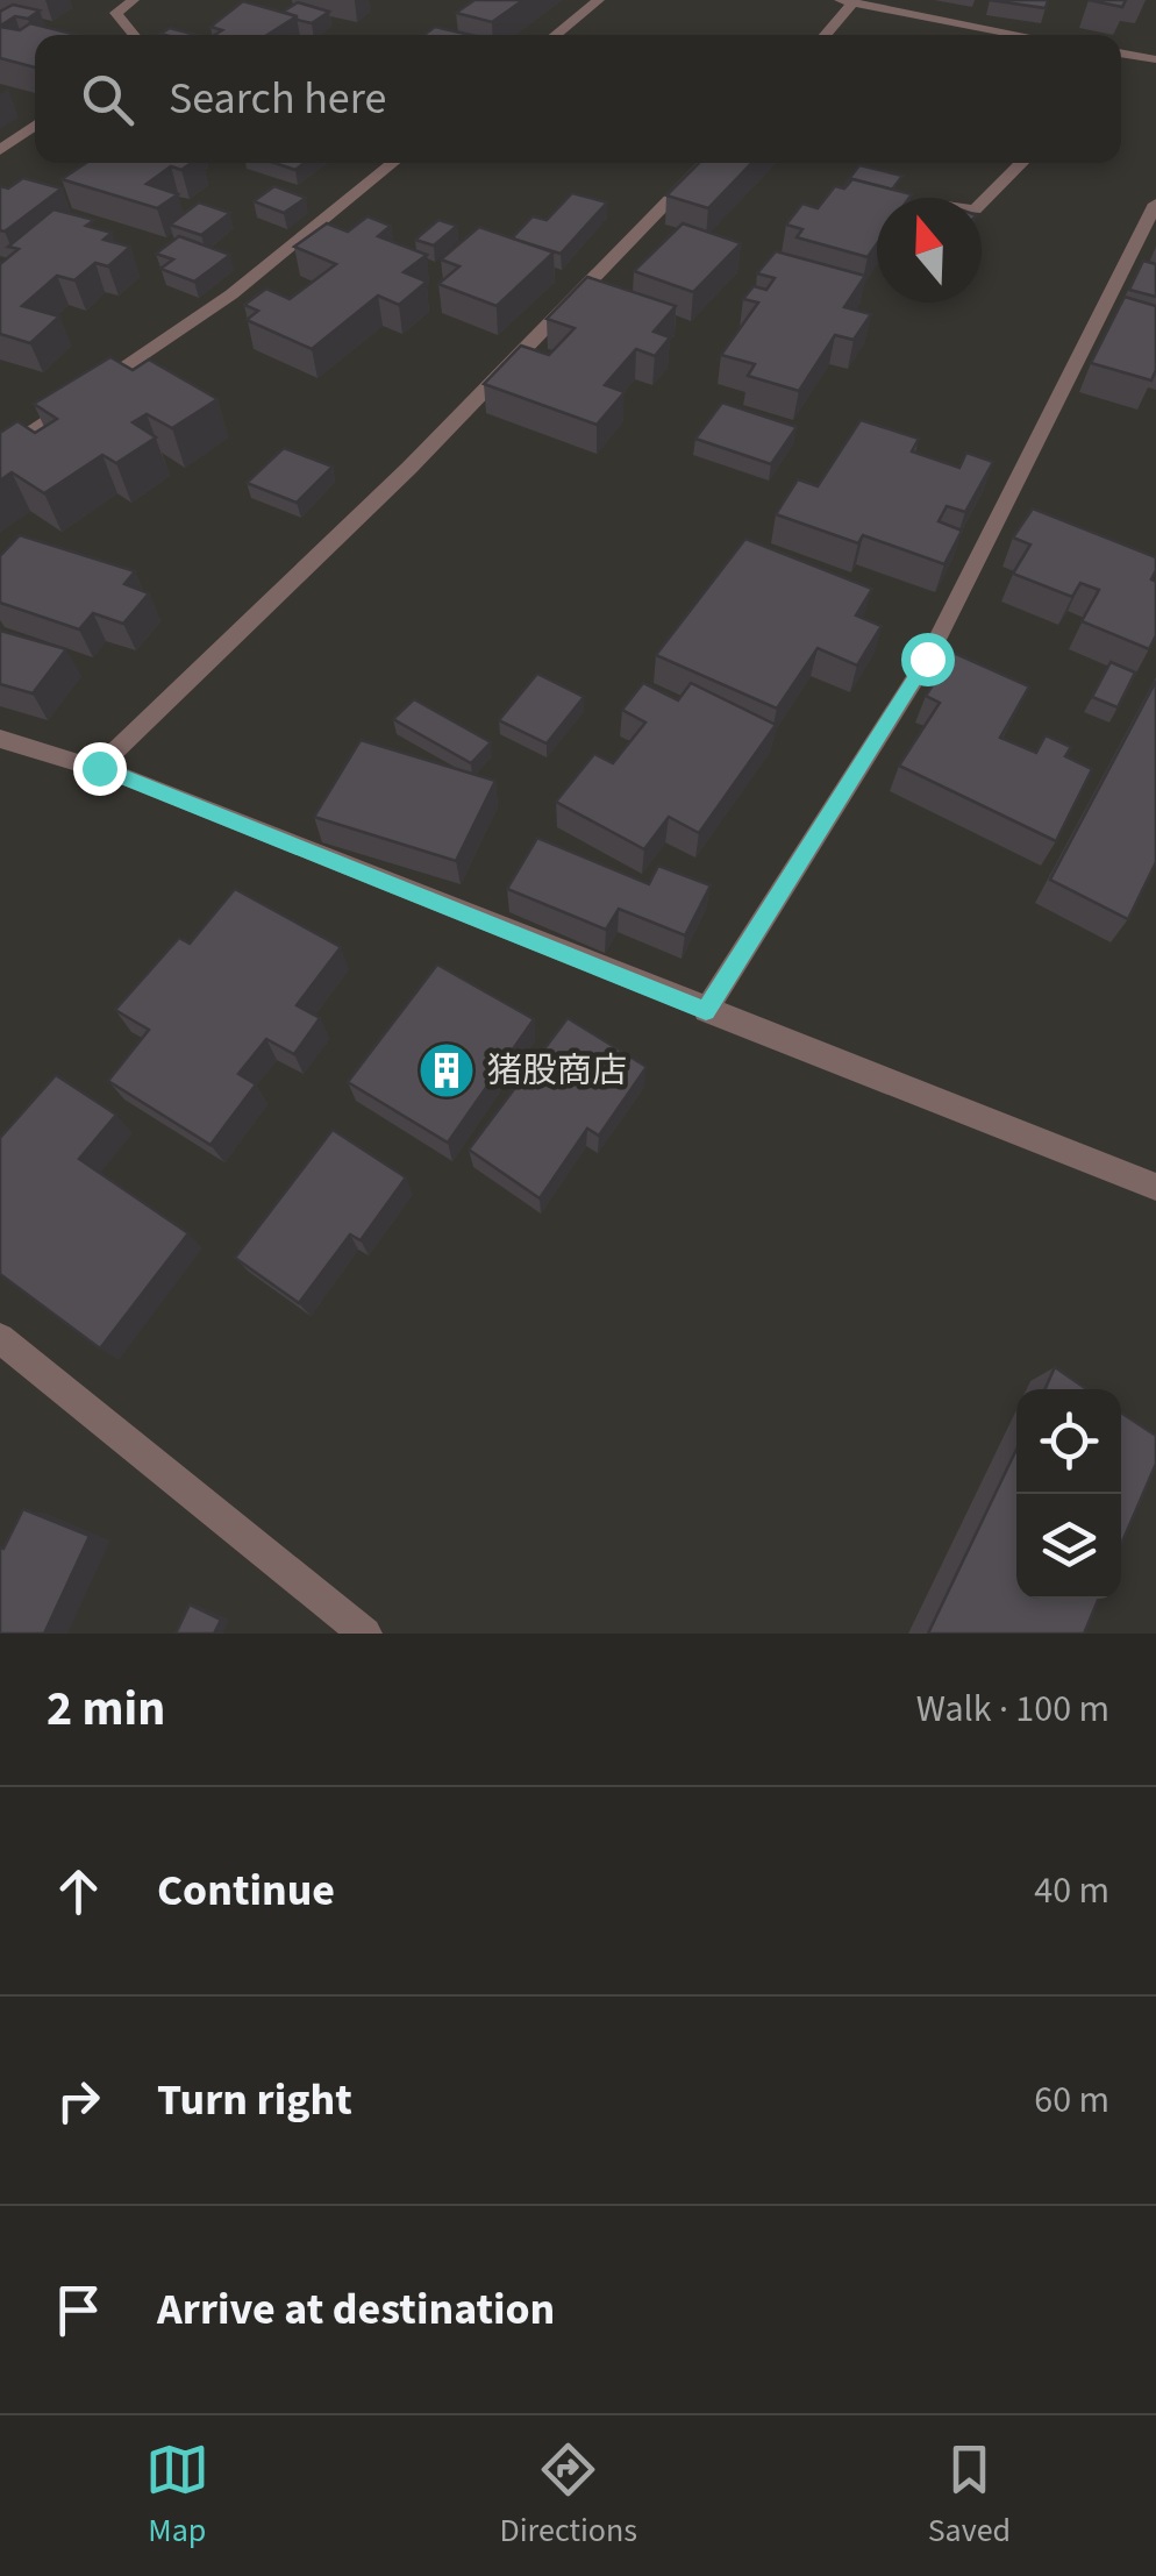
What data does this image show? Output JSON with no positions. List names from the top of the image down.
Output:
{
  "places": {
    "building": ["猪股商店"]
  },
  "north": "top",
  "page": {
    "search": "Search here",
    "heading": ["2 min", "Walk · 100 m"],
    "list": [
      ["Continue", "40 m"],
      ["Turn right", "60 m"],
      "Arrive at destination"
    ],
    "nav": ["Map", "Directions", "Saved"]
  }
}
